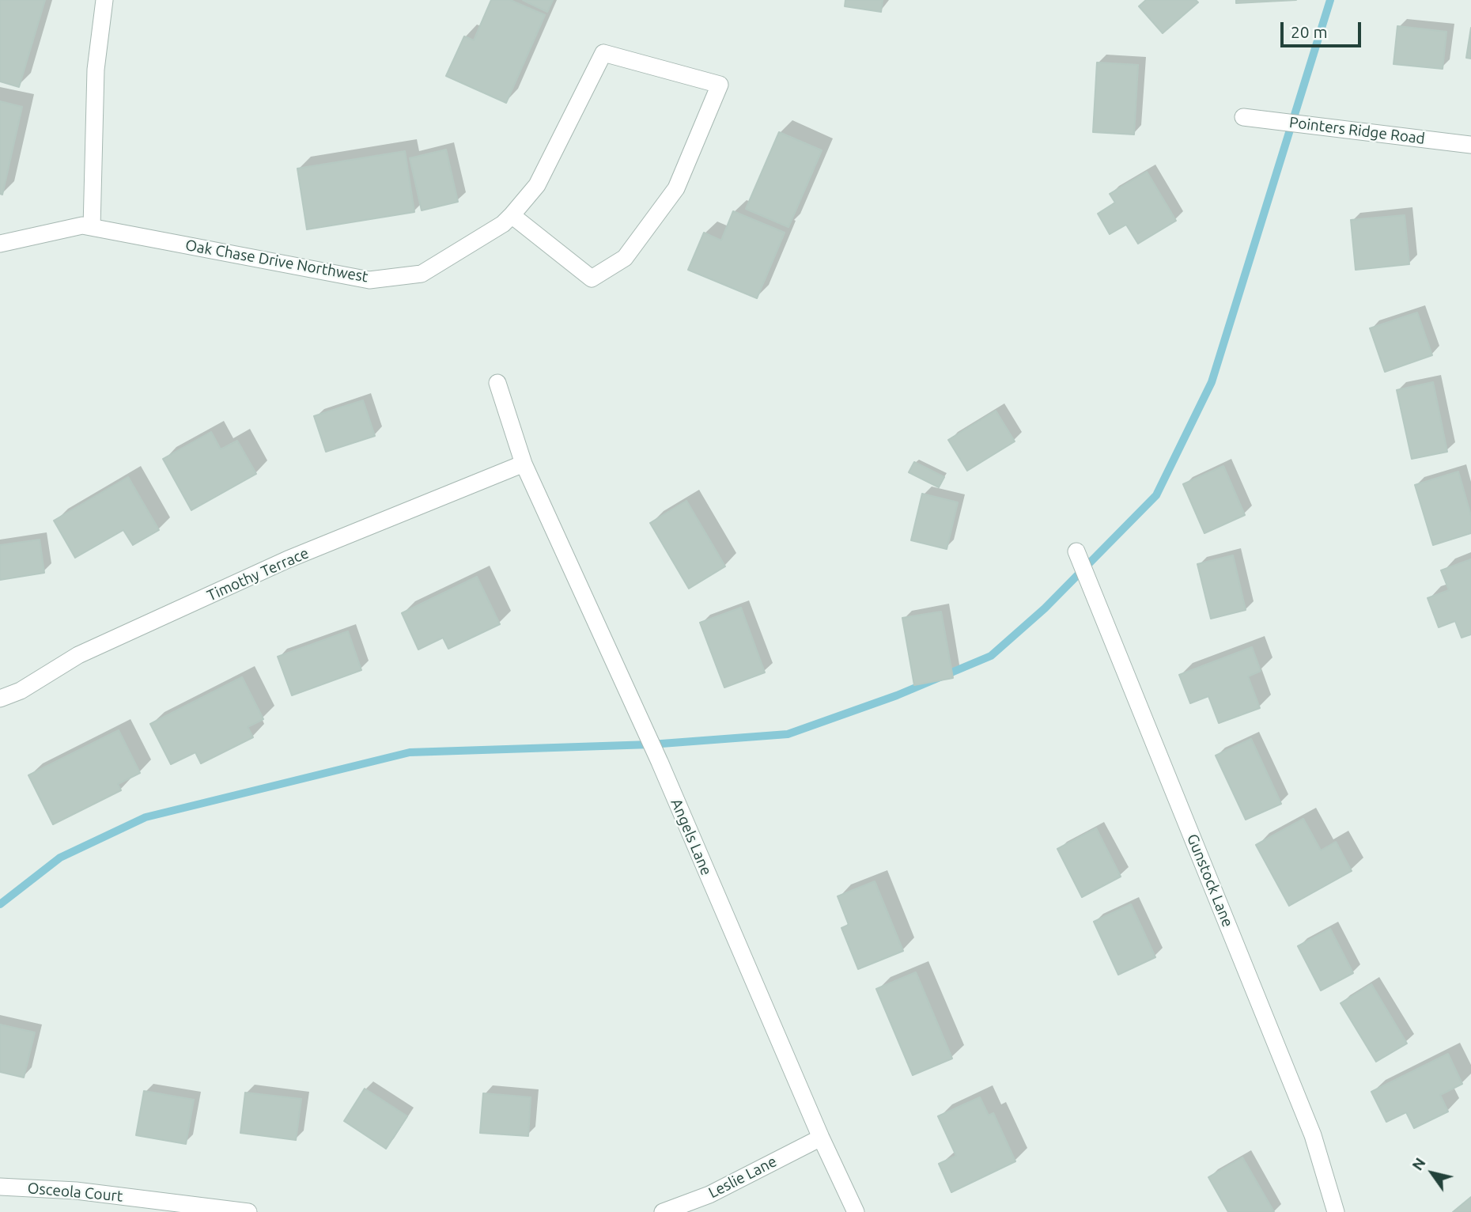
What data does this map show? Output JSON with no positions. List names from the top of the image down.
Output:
{
  "streets": {
    "street": [
      "Pointers Ridge Road",
      "Oak Chase Drive Northwest",
      "Timothy Terrace",
      "Angels Lane",
      "Gunstock Lane",
      "Leslie Lane",
      "Osceola Court"
    ]
  },
  "crossings": [
    ["Timothy Terrace", "Angels Lane"],
    ["Angels Lane", "Leslie Lane"]
  ],
  "scale_bar": "20 m",
  "north": "top left"
}
